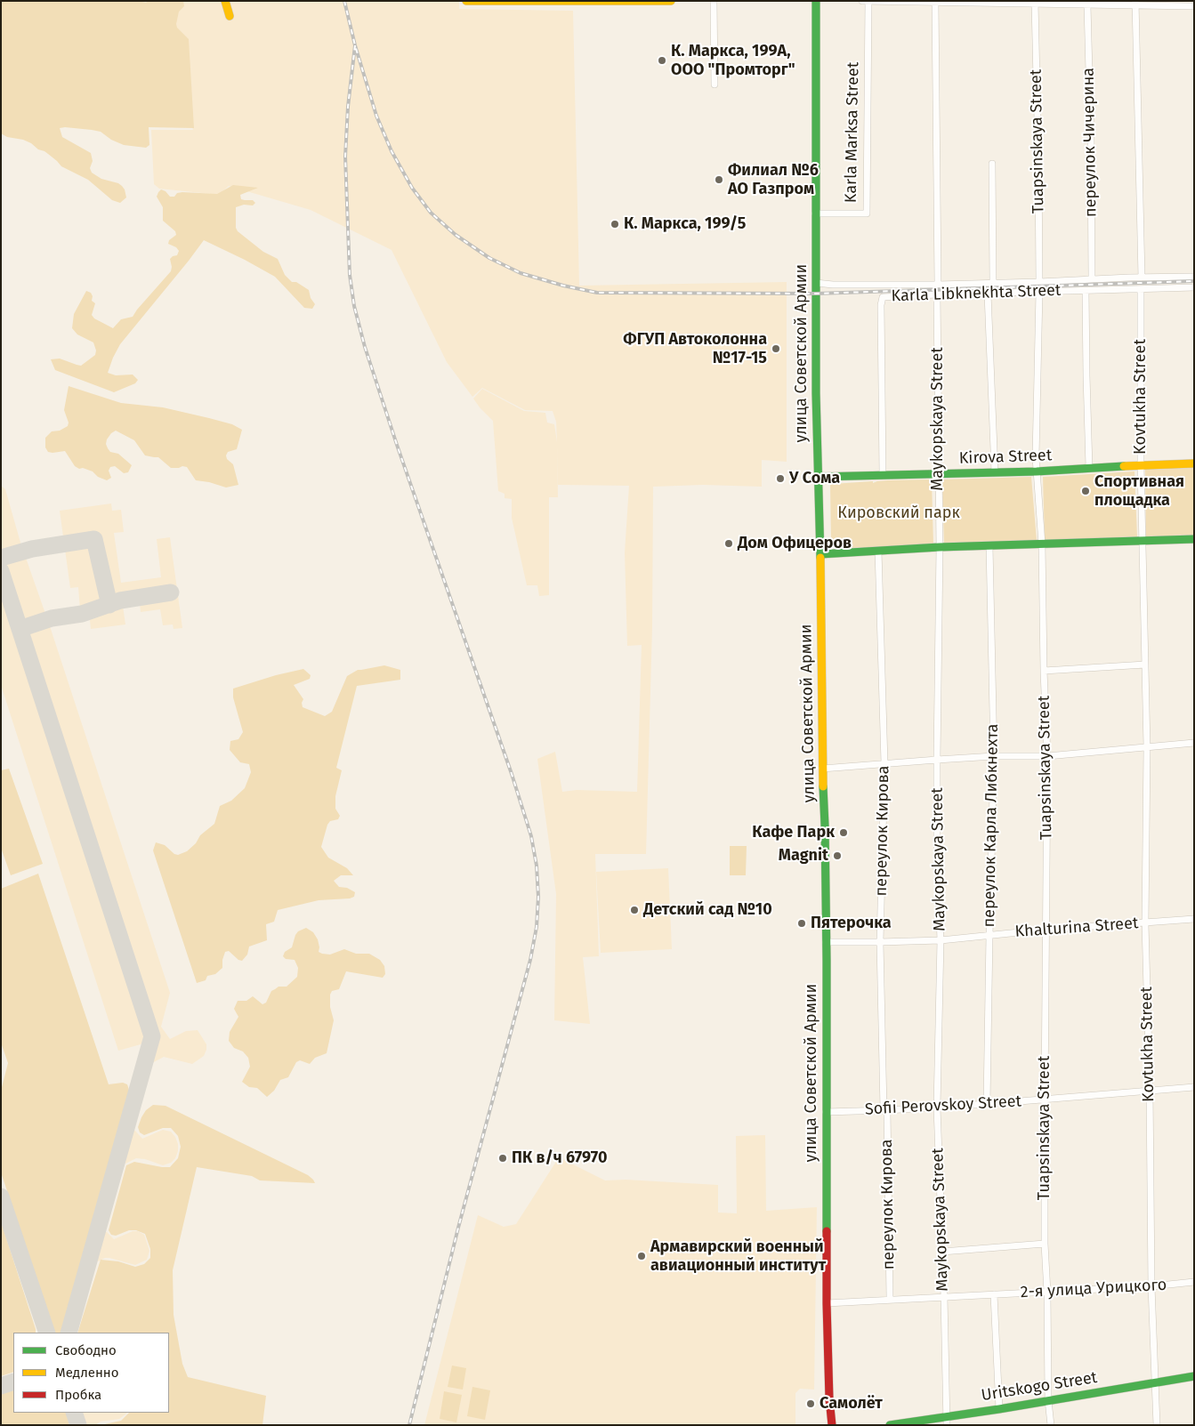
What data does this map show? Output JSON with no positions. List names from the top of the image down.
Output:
{
  "streets": {
    "main road": ["улица Советской Армии", "Kirova Street", "Uritskogo Street"],
    "street": [
      "Karla Marksa Street",
      "Tuapsinskaya Street",
      "переулок Чичерина",
      "Karla Libknekhta Street",
      "Kovtukha Street",
      "Maykopskaya Street",
      "переулок Карла Либкнехта",
      "переулок Кирова",
      "Khalturina Street",
      "Sofii Perovskoy Street",
      "2-я улица Урицкого"
    ]
  },
  "crossings": [
    ["Karla Marksa Street", "улица Советской Армии"],
    ["Tuapsinskaya Street", "Karla Libknekhta Street"],
    ["Tuapsinskaya Street", "Kirova Street"],
    ["Tuapsinskaya Street", "Khalturina Street"],
    ["Tuapsinskaya Street", "Sofii Perovskoy Street"],
    ["Tuapsinskaya Street", "2-я улица Урицкого"],
    ["Tuapsinskaya Street", "Uritskogo Street"],
    ["переулок Чичерина", "Karla Libknekhta Street"],
    ["Karla Libknekhta Street", "улица Советской Армии"],
    ["Karla Libknekhta Street", "Kovtukha Street"],
    ["Karla Libknekhta Street", "Maykopskaya Street"],
    ["Karla Libknekhta Street", "Kirova Street"],
    ["улица Советской Армии", "Kirova Street"],
    ["улица Советской Армии", "Khalturina Street"],
    ["улица Советской Армии", "Sofii Perovskoy Street"],
    ["улица Советской Армии", "2-я улица Урицкого"],
    ["Kovtukha Street", "Kirova Street"],
    ["Kovtukha Street", "Khalturina Street"],
    ["Kovtukha Street", "Sofii Perovskoy Street"],
    ["Kovtukha Street", "2-я улица Урицкого"],
    ["Kovtukha Street", "Uritskogo Street"],
    ["Maykopskaya Street", "Kirova Street"],
    ["Maykopskaya Street", "Khalturina Street"],
    ["Maykopskaya Street", "Sofii Perovskoy Street"],
    ["Maykopskaya Street", "2-я улица Урицкого"],
    ["Maykopskaya Street", "Uritskogo Street"],
    ["переулок Карла Либкнехта", "Khalturina Street"],
    ["переулок Карла Либкнехта", "Sofii Perovskoy Street"],
    ["переулок Кирова", "Khalturina Street"],
    ["переулок Кирова", "Sofii Perovskoy Street"],
    ["переулок Кирова", "2-я улица Урицкого"]
  ],
  "parks": ["Кировский парк"],
  "places": [
    "К. Маркса, 199А, ООО \"Промторг\"",
    "Филиал №6 АО Газпром",
    "К. Маркса, 199/5",
    "ФГУП Автоколонна №17-15",
    "У Сома",
    "Спортивная площадка",
    "Дом Офицеров",
    "Кафе Парк",
    "Magnit",
    "Детский сад №10",
    "Пятерочка",
    "ПК в/ч 67970",
    "Армавирский военный авиационный институт",
    "Самолёт"
  ],
  "legend": ["Свободно", "Медленно", "Пробка"]
}
